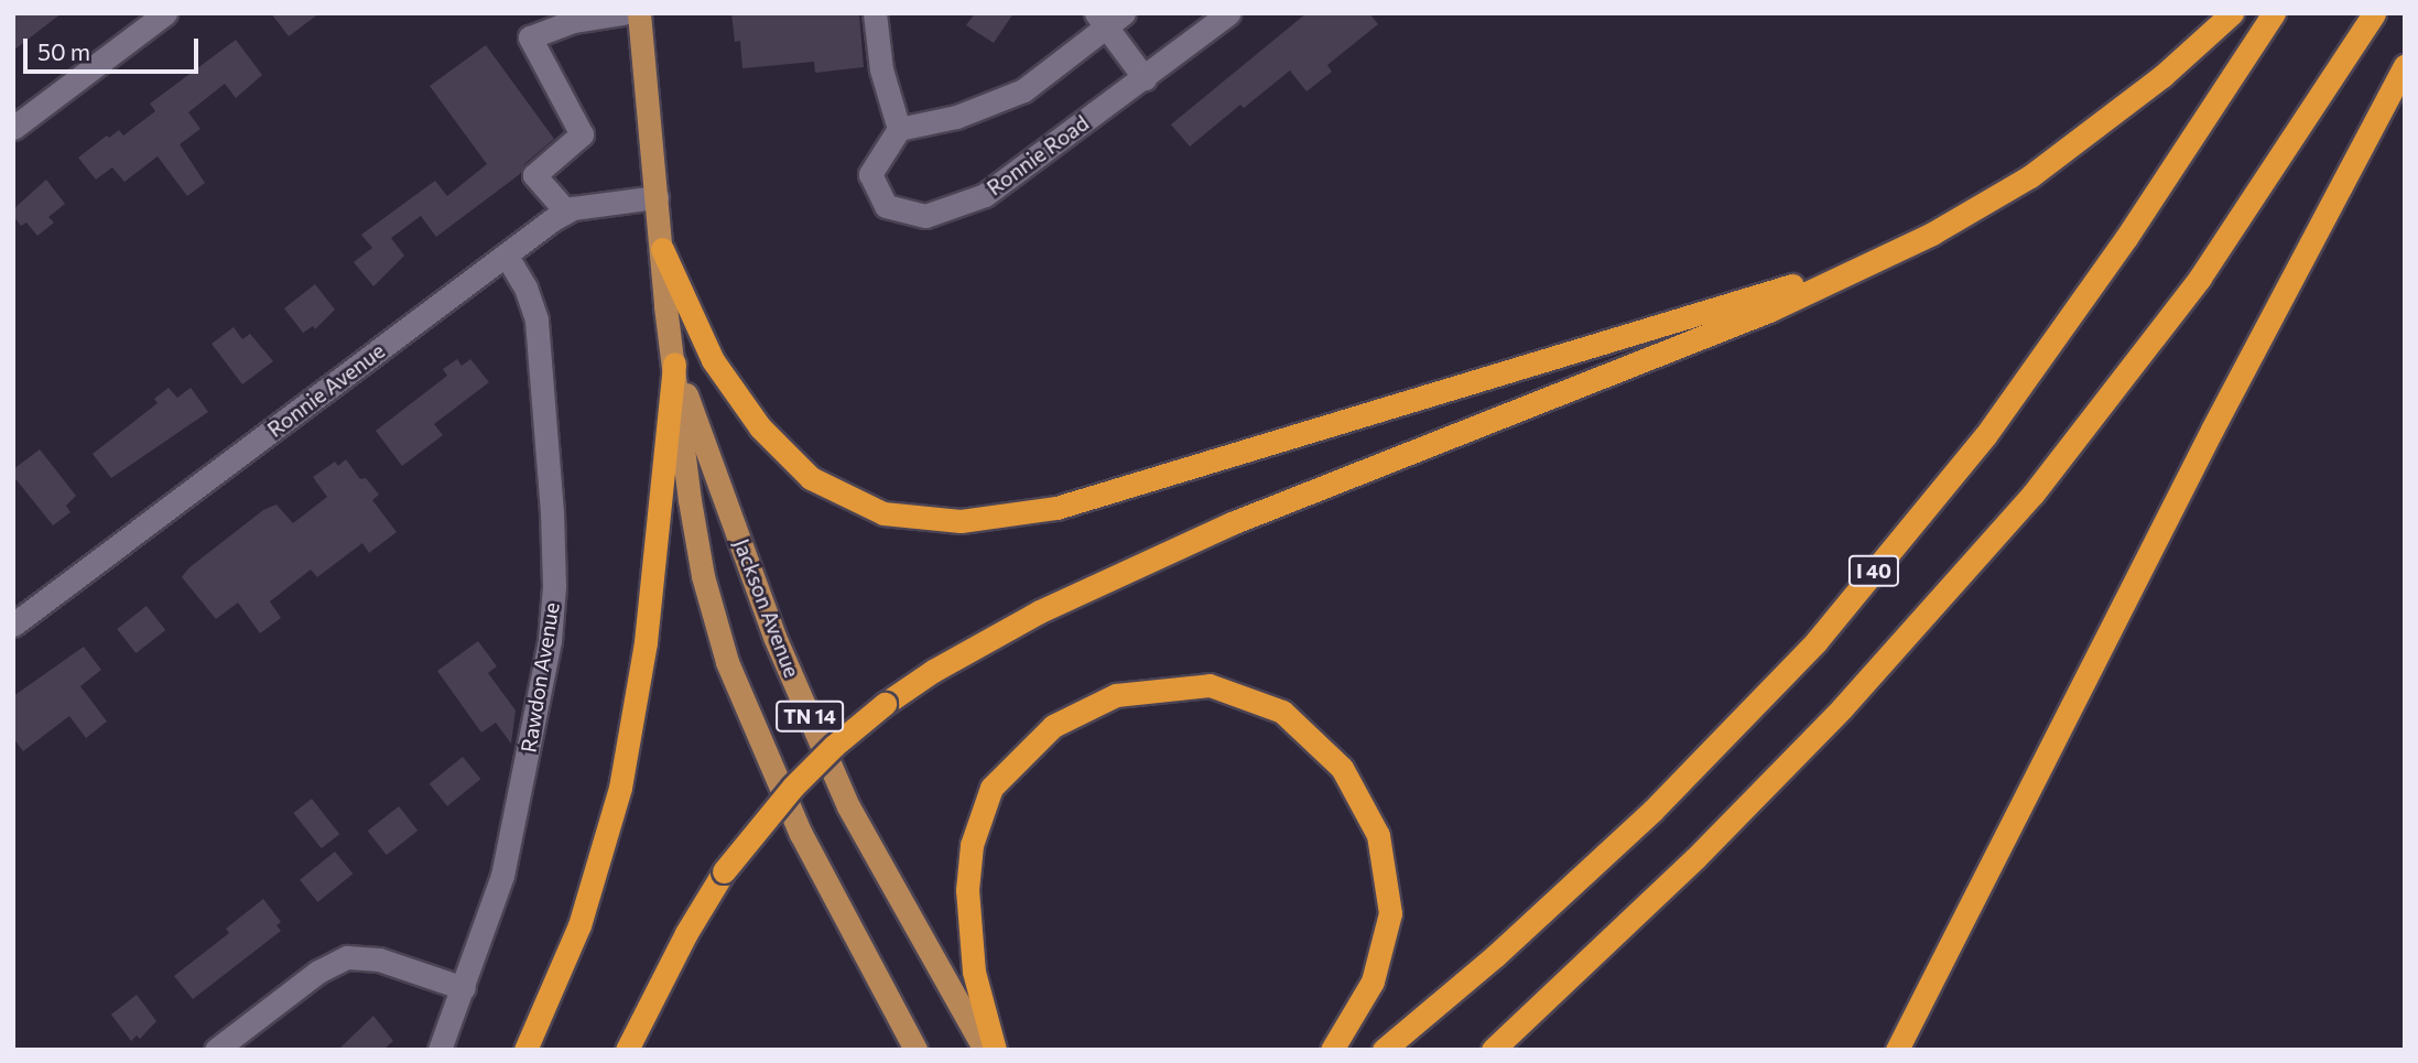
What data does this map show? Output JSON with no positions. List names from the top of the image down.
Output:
{
  "streets": {
    "highway": ["I 40"],
    "main road": ["Jackson Avenue", "TN 14"],
    "street": ["Ronnie Road", "Ronnie Avenue", "Rawdon Avenue"]
  },
  "crossings": [
    ["Ronnie Avenue", "Jackson Avenue"],
    ["Ronnie Avenue", "Rawdon Avenue"]
  ],
  "scale_bar": "50 m"
}
